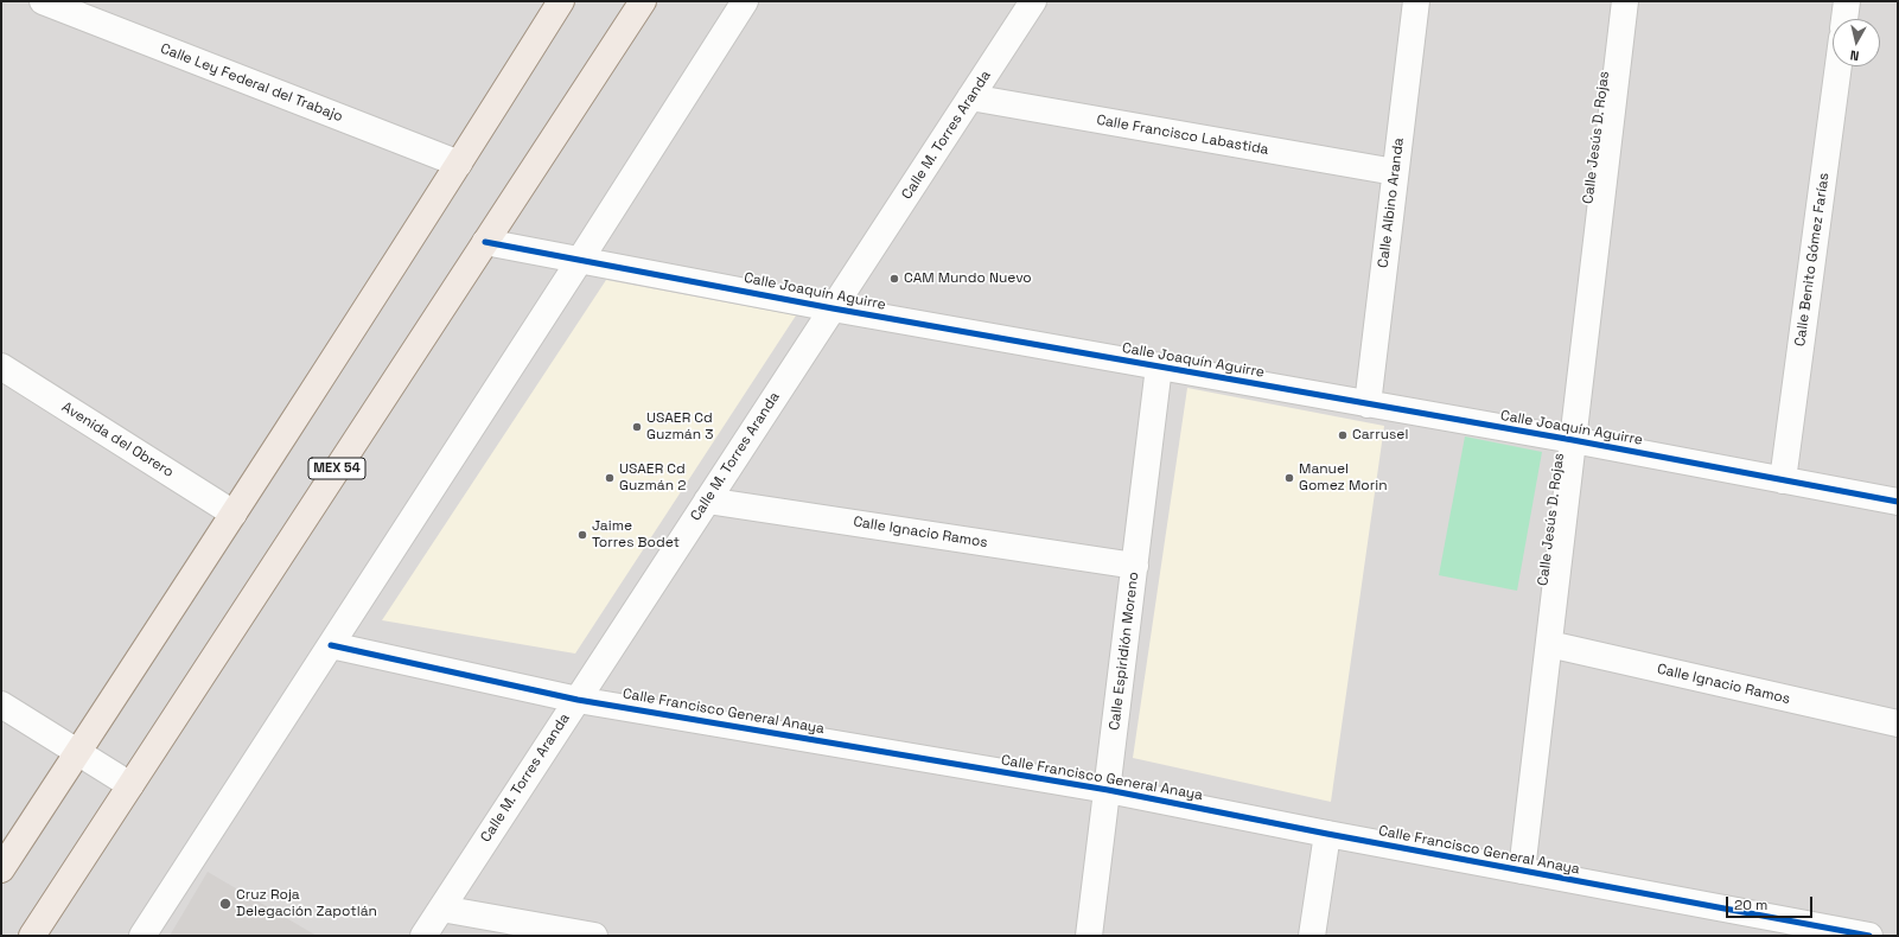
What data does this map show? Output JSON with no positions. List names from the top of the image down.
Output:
{
  "streets": {
    "main road": ["MEX 54"],
    "street": [
      "Calle Ley Federal del Trabajo",
      "Calle M. Torres Aranda",
      "Calle Francisco Labastida",
      "Calle Jesús D. Rojas",
      "Calle Albino Aranda",
      "Calle Benito Gómez Farías",
      "Calle Joaquín Aguirre",
      "Avenida del Obrero",
      "Calle Ignacio Ramos",
      "Calle Espiridión Moreno",
      "Calle Francisco General Anaya"
    ]
  },
  "crossings": [
    ["Calle M. Torres Aranda", "Calle Francisco Labastida"],
    ["Calle M. Torres Aranda", "Calle Joaquín Aguirre"],
    ["Calle M. Torres Aranda", "Calle Ignacio Ramos"],
    ["Calle M. Torres Aranda", "Calle Francisco General Anaya"],
    ["Calle Francisco Labastida", "Calle Albino Aranda"],
    ["Calle Jesús D. Rojas", "Calle Joaquín Aguirre"],
    ["Calle Jesús D. Rojas", "Calle Ignacio Ramos"],
    ["Calle Jesús D. Rojas", "Calle Francisco General Anaya"],
    ["Calle Albino Aranda", "Calle Joaquín Aguirre"],
    ["Calle Benito Gómez Farías", "Calle Joaquín Aguirre"],
    ["Calle Joaquín Aguirre", "MEX 54"],
    ["Calle Joaquín Aguirre", "Calle Espiridión Moreno"],
    ["Calle Ignacio Ramos", "Calle Espiridión Moreno"],
    ["Calle Espiridión Moreno", "Calle Francisco General Anaya"]
  ],
  "places": [
    "CAM Mundo Nuevo",
    "USAER Cd Guzmán 3",
    "Carrusel",
    "USAER Cd Guzmán 2",
    "Manuel Gomez Morin",
    "Jaime Torres Bodet",
    "Cruz Roja Delegación Zapotlán"
  ],
  "scale_bar": "20 m",
  "north": "bottom"
}
